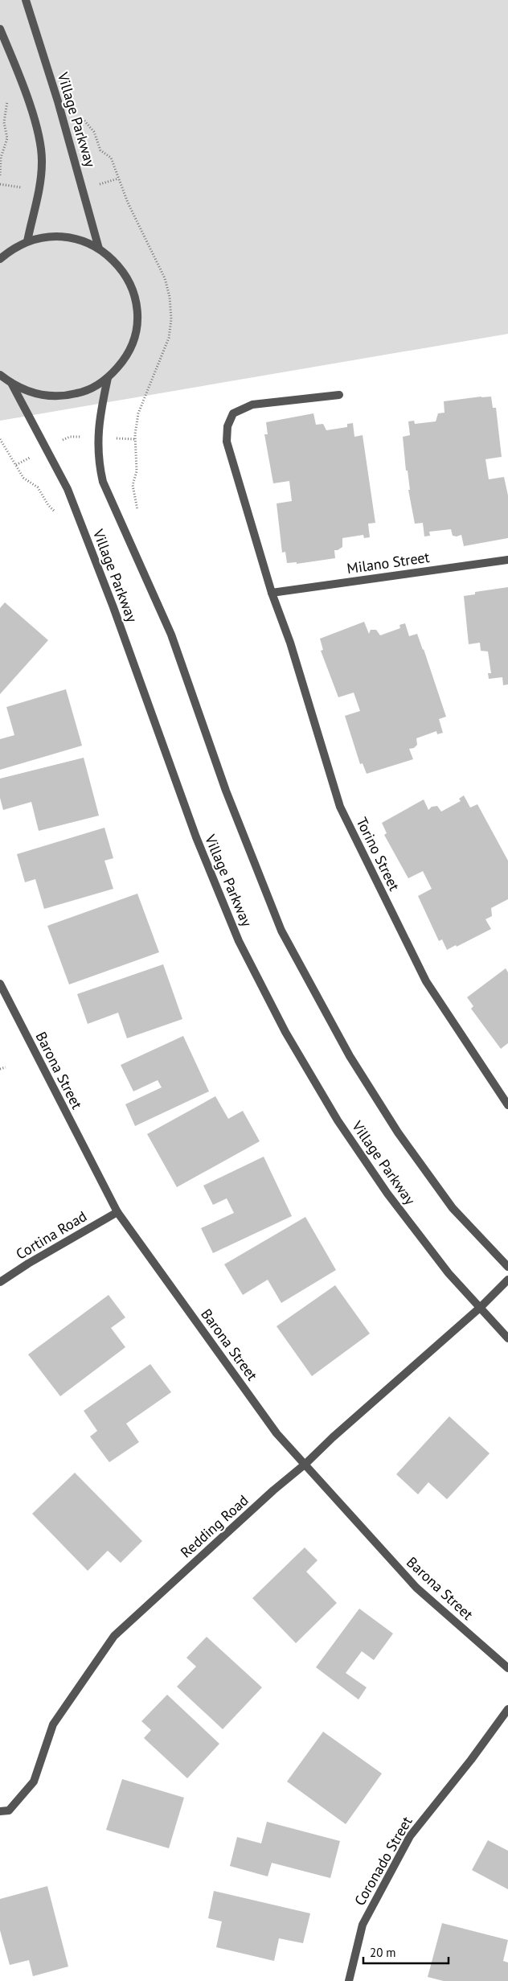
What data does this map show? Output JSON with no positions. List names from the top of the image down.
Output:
{
  "streets": {
    "street": [
      "Village Parkway",
      "Milano Street",
      "Torino Street",
      "Barona Street",
      "Cortina Road",
      "Redding Road",
      "Coronado Street"
    ]
  },
  "crossings": [
    ["Village Parkway", "Redding Road"],
    ["Milano Street", "Torino Street"],
    ["Barona Street", "Cortina Road"],
    ["Barona Street", "Redding Road"]
  ],
  "scale_bar": "20 m"
}
